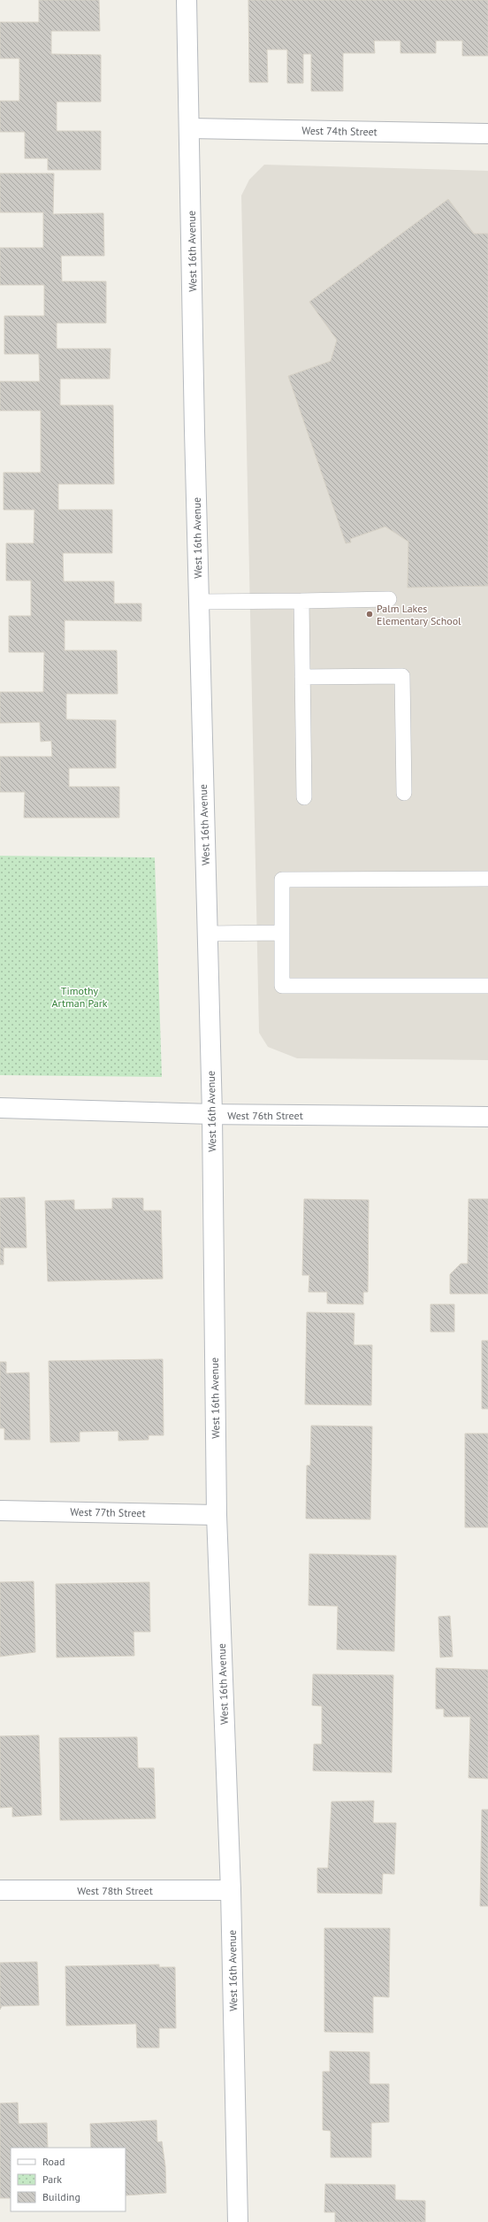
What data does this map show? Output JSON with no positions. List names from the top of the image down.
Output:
{
  "streets": {
    "street": [
      "West 74th Street",
      "West 16th Avenue",
      "West 76th Street",
      "West 77th Street",
      "West 78th Street"
    ]
  },
  "crossings": [
    ["West 74th Street", "West 16th Avenue"],
    ["West 16th Avenue", "West 76th Street"],
    ["West 16th Avenue", "West 77th Street"],
    ["West 16th Avenue", "West 78th Street"]
  ],
  "parks": ["Timothy Artman Park"],
  "places": ["Palm Lakes Elementary School"],
  "legend": ["Road", "Park", "Building"]
}
